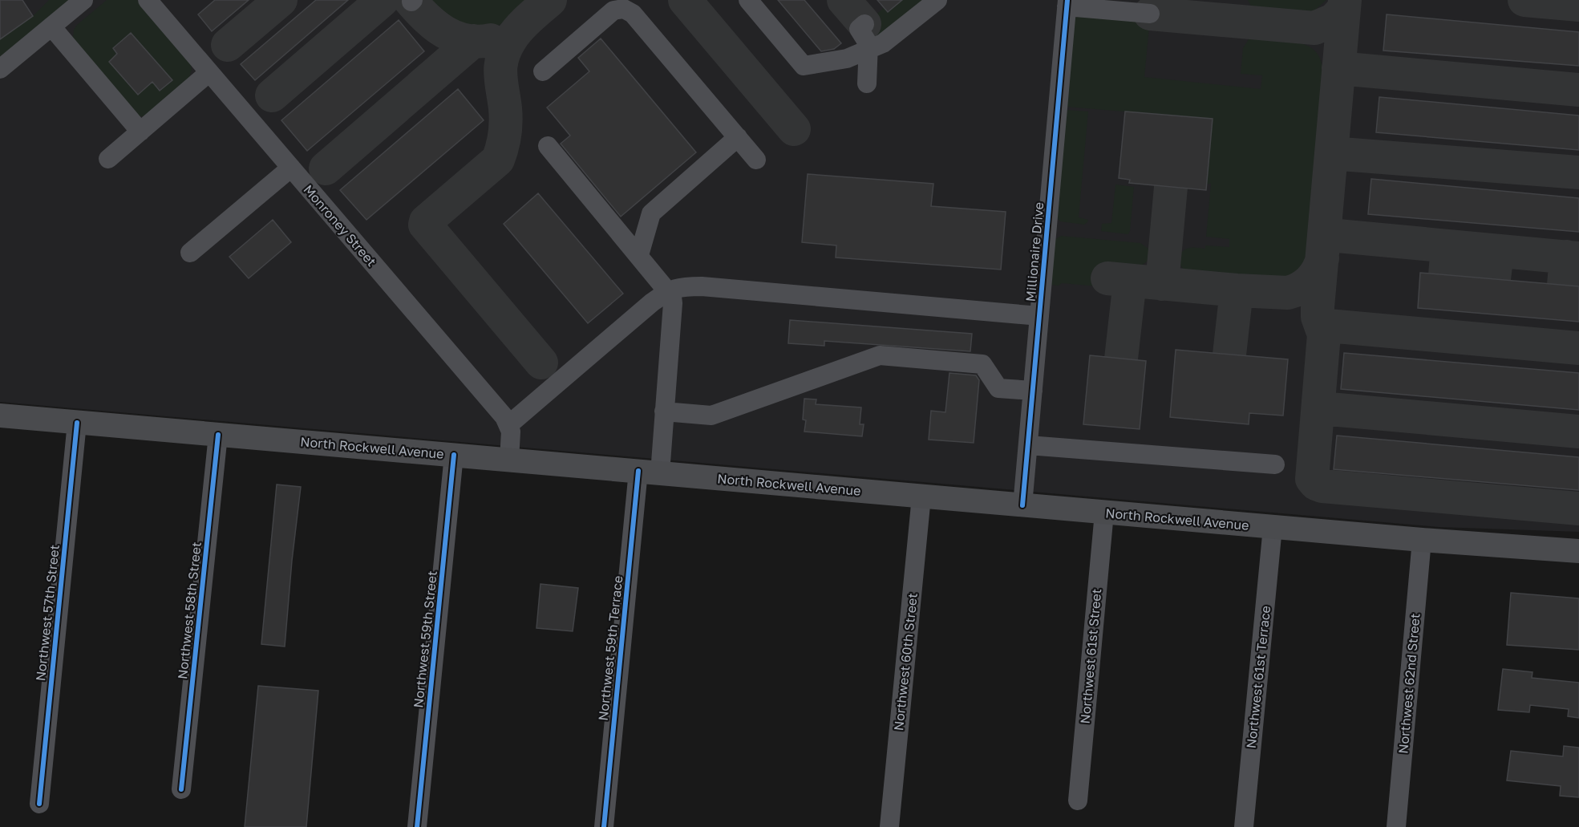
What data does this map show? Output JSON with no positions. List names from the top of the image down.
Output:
{
  "streets": {
    "main road": ["North Rockwell Avenue"],
    "street": [
      "Monroney Street",
      "Millionaire Drive",
      "Northwest 58th Street",
      "Northwest 57th Street",
      "Northwest 59th Street",
      "Northwest 59th Terrace",
      "Northwest 61st Street",
      "Northwest 60th Street",
      "Northwest 61st Terrace",
      "Northwest 62nd Street"
    ]
  },
  "crossings": [
    ["Millionaire Drive", "North Rockwell Avenue"],
    ["North Rockwell Avenue", "Northwest 58th Street"],
    ["North Rockwell Avenue", "Northwest 57th Street"],
    ["North Rockwell Avenue", "Northwest 59th Street"],
    ["North Rockwell Avenue", "Northwest 59th Terrace"],
    ["North Rockwell Avenue", "Northwest 61st Street"],
    ["North Rockwell Avenue", "Northwest 60th Street"],
    ["North Rockwell Avenue", "Northwest 61st Terrace"],
    ["North Rockwell Avenue", "Northwest 62nd Street"]
  ]
}
